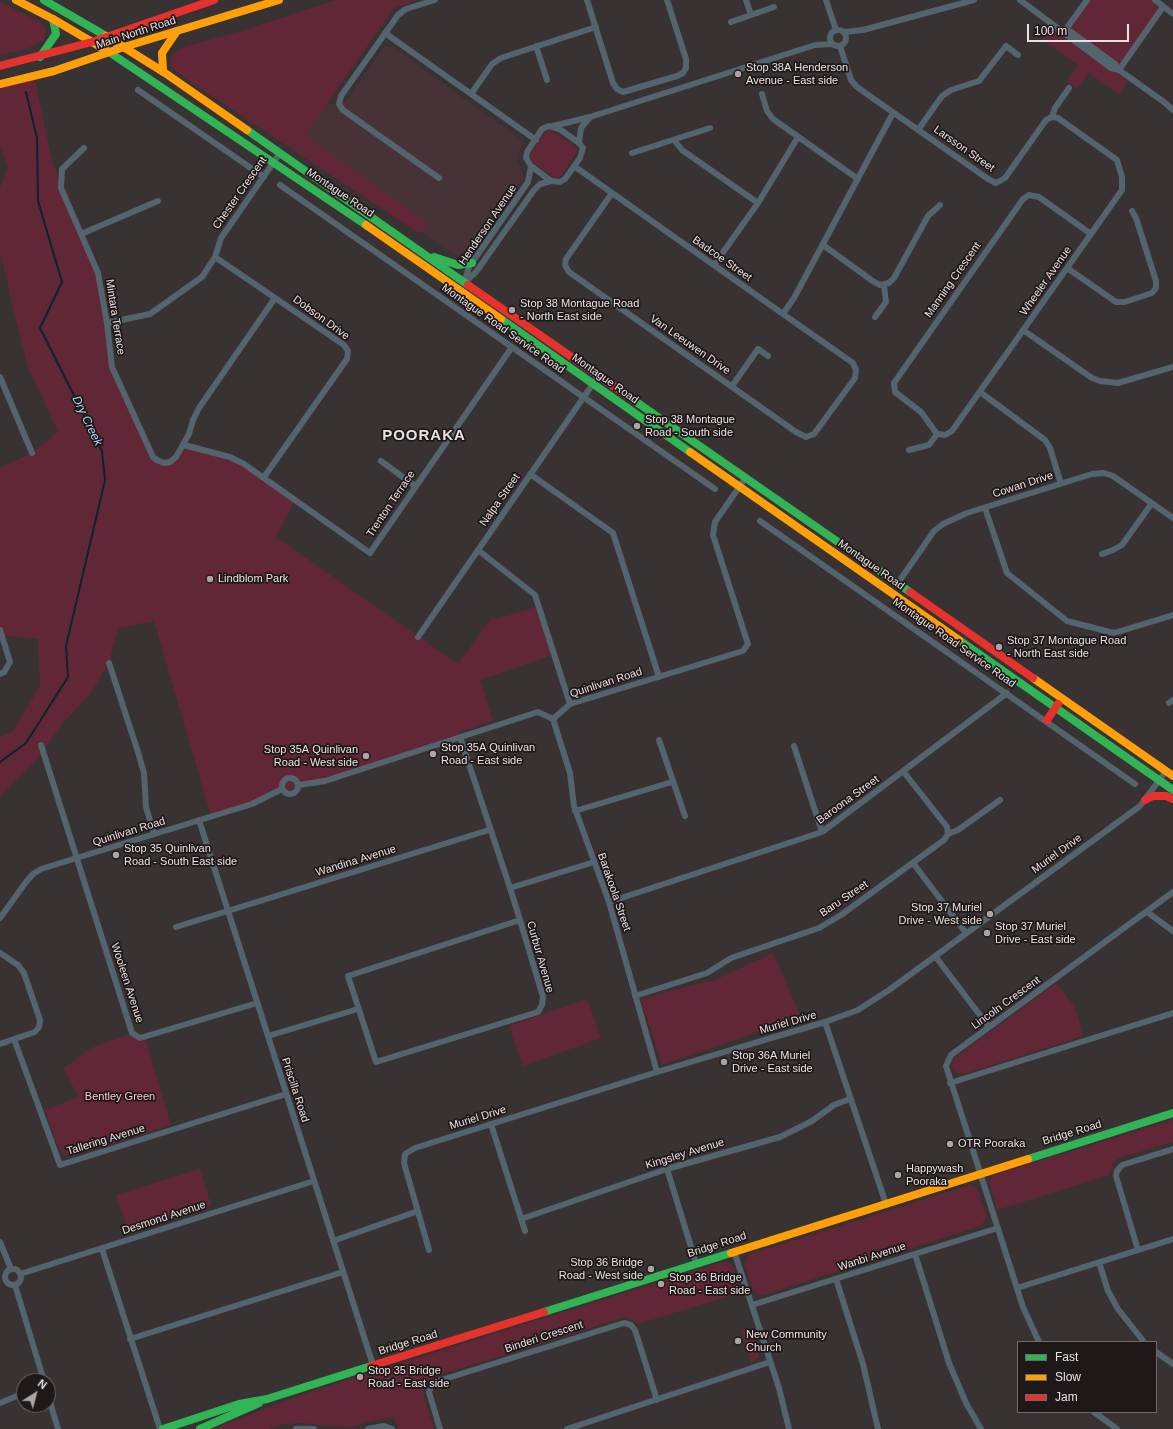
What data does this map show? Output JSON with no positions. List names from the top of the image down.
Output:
{
  "streets": {
    "main road": ["Main North Road", "Montague Road", "Bridge Road"],
    "street": [
      "Larsson Street",
      "Chester Crescent",
      "Henderson Avenue",
      "Badcoe Street",
      "Manning Crescent",
      "Wheeler Avenue",
      "Mintara Terrace",
      "Dobson Drive",
      "Montague Road Service Road",
      "Van Leeuwen Drive",
      "Cowan Drive",
      "Nalpa Street",
      "Trenton Terrace",
      "Quinlivan Road",
      "Baroona Street",
      "Muriel Drive",
      "Wandina Avenue",
      "Barakoola Street",
      "Baru Street",
      "Curbur Avenue",
      "Wooleen Avenue",
      "Lincoln Crescent",
      "Priscilla Road",
      "Tallering Avenue",
      "Kingsley Avenue",
      "Desmond Avenue",
      "Wanbi Avenue",
      "Binderi Crescent"
    ]
  },
  "crossings": [
    ["Main North Road", "Montague Road"],
    ["Larsson Street", "Wheeler Avenue"],
    ["Chester Crescent", "Montague Road"],
    ["Chester Crescent", "Mintara Terrace"],
    ["Chester Crescent", "Dobson Drive"],
    ["Montague Road", "Henderson Avenue"],
    ["Montague Road", "Cowan Drive"],
    ["Montague Road", "Nalpa Street"],
    ["Montague Road", "Quinlivan Road"],
    ["Montague Road", "Muriel Drive"],
    ["Henderson Avenue", "Badcoe Street"],
    ["Badcoe Street", "Van Leeuwen Drive"],
    ["Manning Crescent", "Wheeler Avenue"],
    ["Mintara Terrace", "Trenton Terrace"],
    ["Dobson Drive", "Trenton Terrace"],
    ["Montague Road Service Road", "Nalpa Street"],
    ["Montague Road Service Road", "Trenton Terrace"],
    ["Montague Road Service Road", "Baroona Street"],
    ["Quinlivan Road", "Barakoola Street"],
    ["Quinlivan Road", "Wooleen Avenue"],
    ["Quinlivan Road", "Priscilla Road"],
    ["Baroona Street", "Barakoola Street"],
    ["Muriel Drive", "Barakoola Street"],
    ["Wandina Avenue", "Curbur Avenue"],
    ["Wandina Avenue", "Priscilla Road"],
    ["Barakoola Street", "Baru Street"],
    ["Wooleen Avenue", "Priscilla Road"],
    ["Lincoln Crescent", "Bridge Road"],
    ["Lincoln Crescent", "Wanbi Avenue"],
    ["Priscilla Road", "Bridge Road"],
    ["Priscilla Road", "Tallering Avenue"],
    ["Priscilla Road", "Desmond Avenue"]
  ],
  "districts": ["POORAKA"],
  "water": ["Dry Creek"],
  "parks": ["Bentley Green"],
  "places": [
    "Stop 38A Henderson Avenue - East side",
    "Stop 38 Montague Road - North East side",
    "Stop 38 Montague Road - South side",
    "Lindblom Park",
    "Stop 37 Montague Road - North East side",
    "Stop 35A Quinlivan Road - East side",
    "Stop 35A Quinlivan Road - West side",
    "Stop 35 Quinlivan Road - South East side",
    "Stop 37 Muriel Drive - West side",
    "Stop 37 Muriel Drive - East side",
    "Stop 36A Muriel Drive - East side",
    "OTR Pooraka",
    "Happywash Pooraka",
    "Stop 36 Bridge Road - West side",
    "Stop 36 Bridge Road - East side",
    "New Community Church",
    "Stop 35 Bridge Road - East side"
  ],
  "legend": ["Fast", "Slow", "Jam"],
  "scale_bar": "100 m",
  "north": "top right"
}
